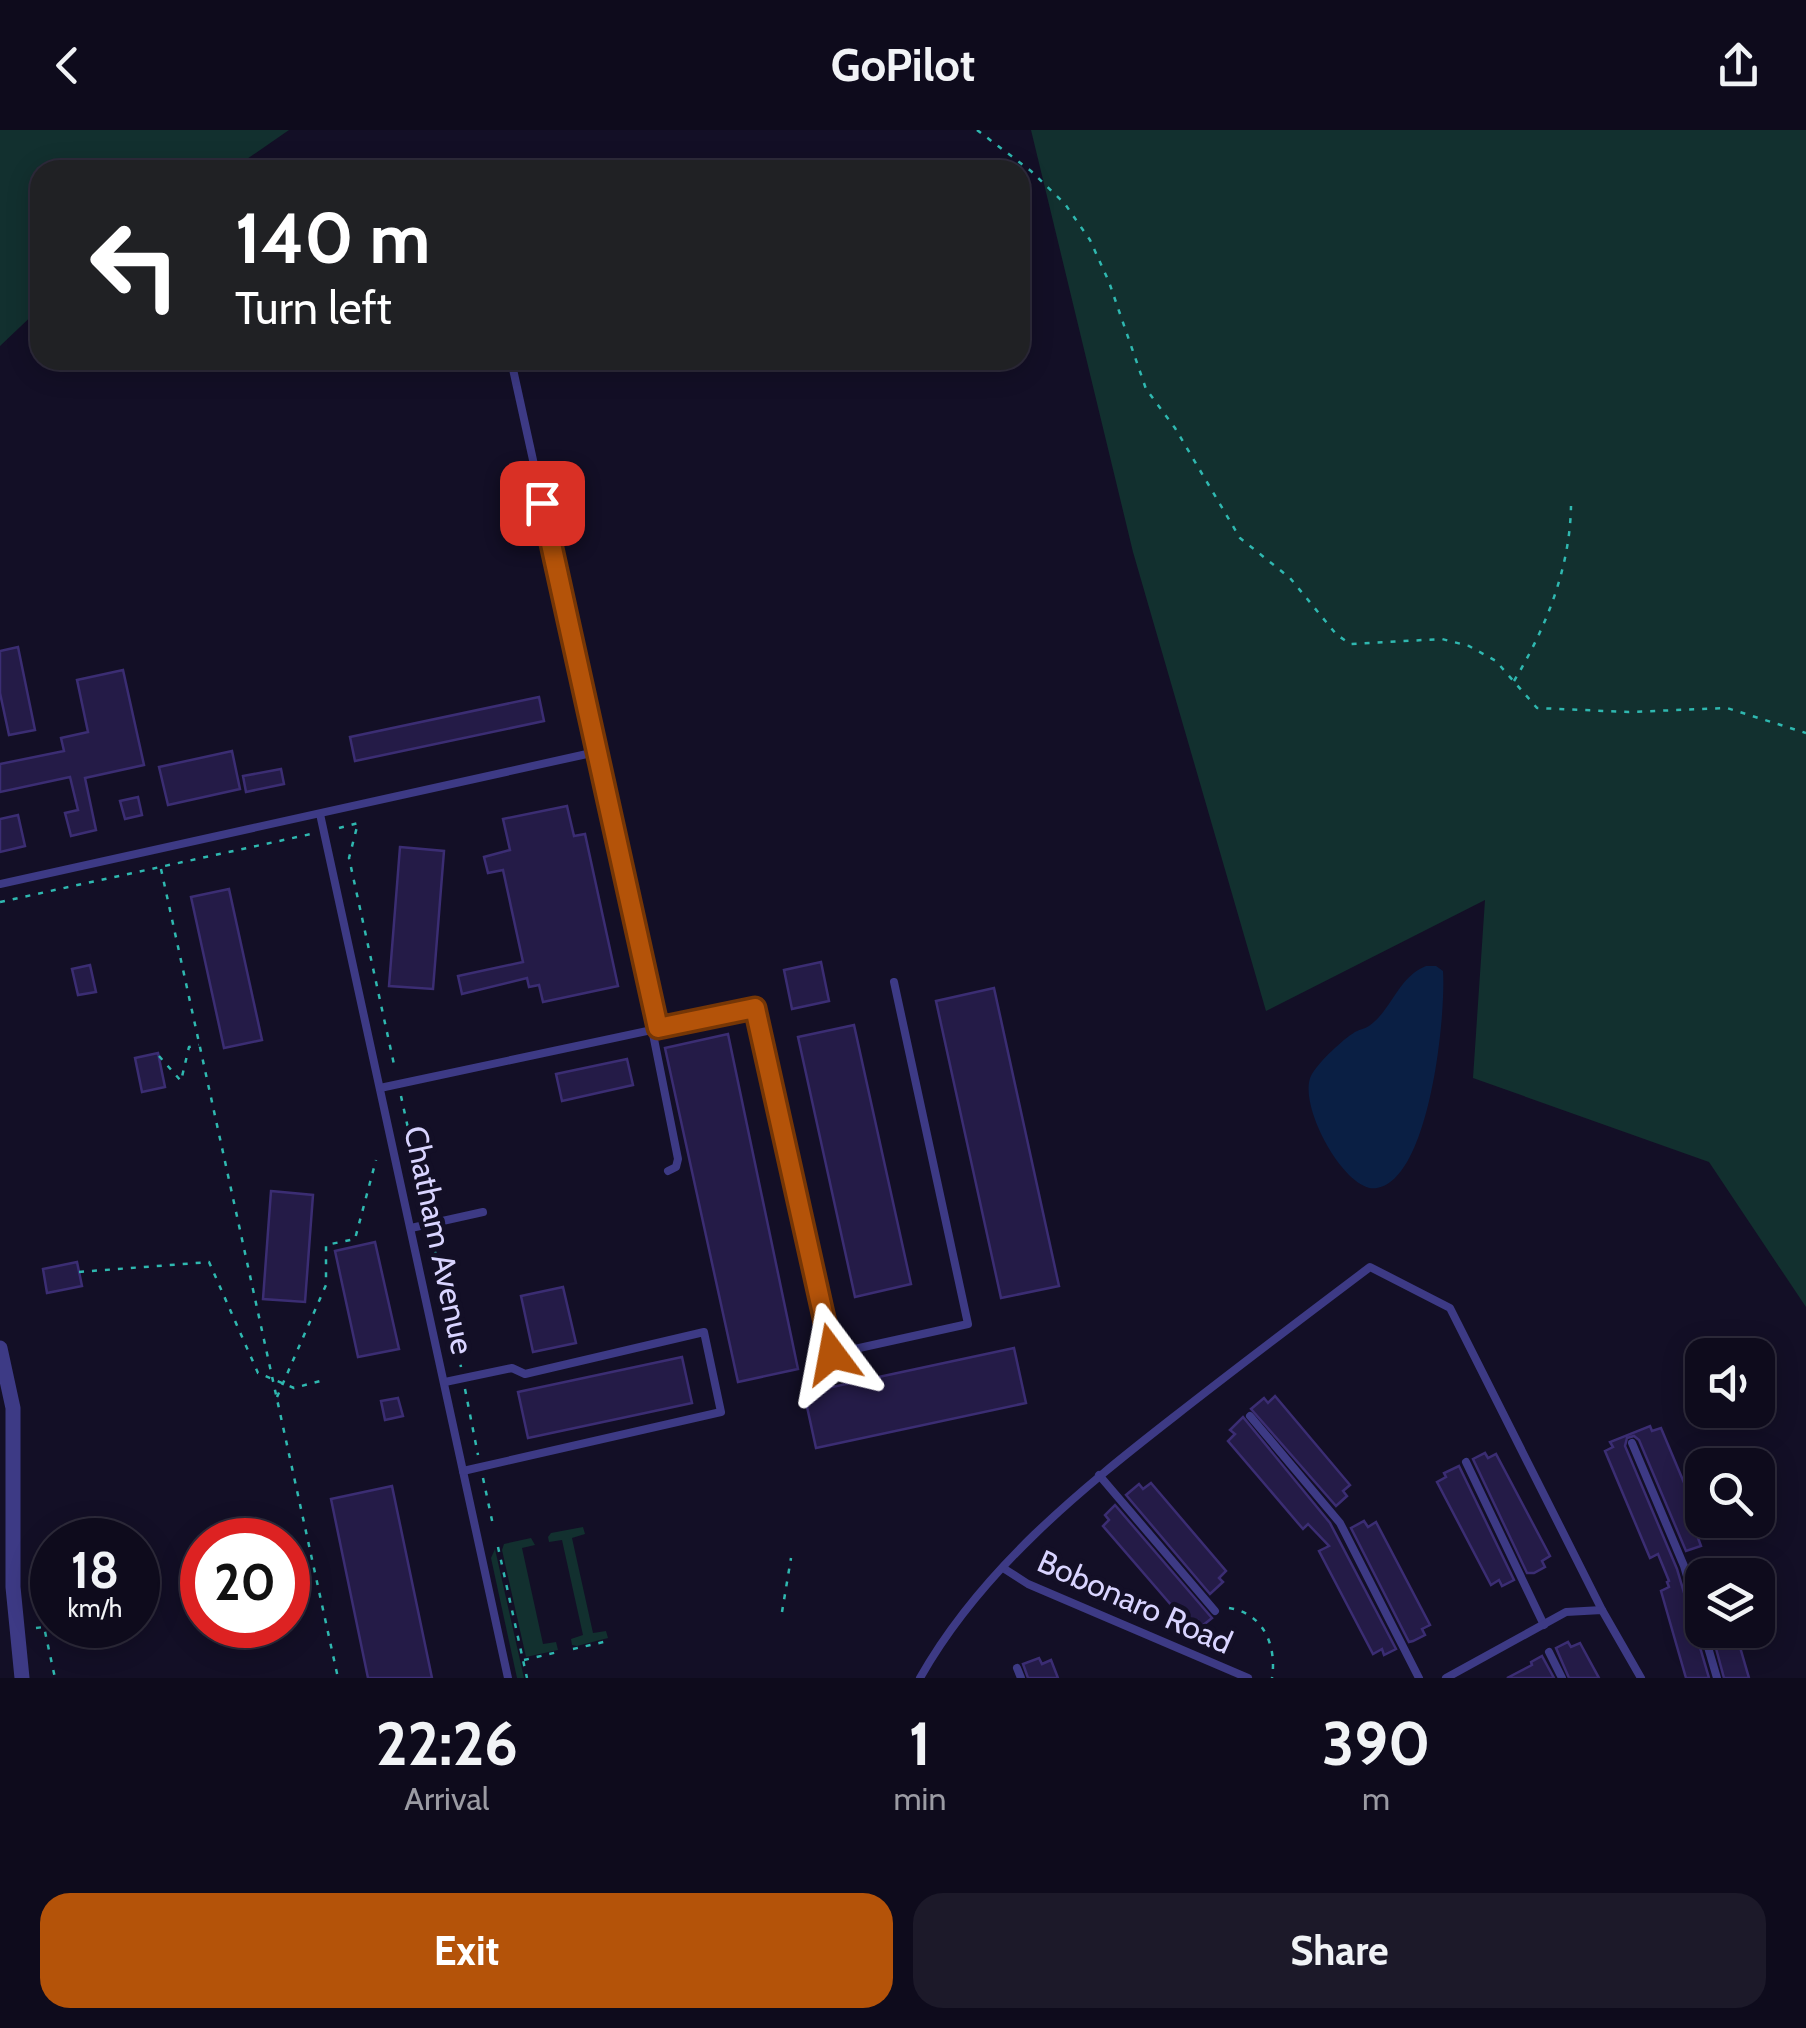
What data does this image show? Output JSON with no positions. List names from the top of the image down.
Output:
{
  "streets": {
    "lane": ["Chatham Avenue", "Bobonaro Road"]
  },
  "page": {
    "header": "GoPilot",
    "turn": ["140 m", "Turn left"],
    "speed": "18 km/h",
    "limit": "20",
    "eta": [
      "22:26",
      "Arrival",
      "1",
      "min",
      "390",
      "m"
    ],
    "buttons": ["Exit", "Share"]
  }
}
